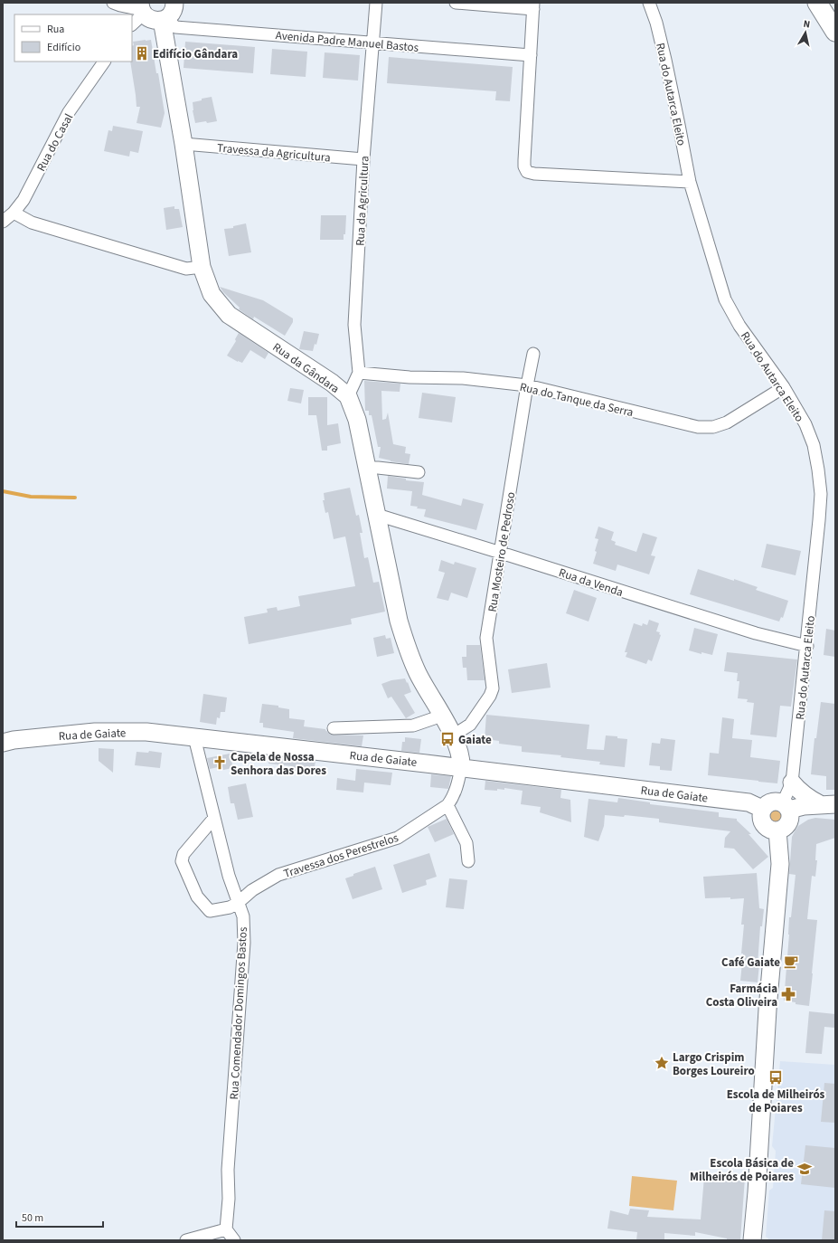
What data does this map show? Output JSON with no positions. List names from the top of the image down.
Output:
{
  "streets": {
    "main road": ["Rua da Gândara", "Rua de Gaiate"],
    "street": [
      "Avenida Padre Manuel Bastos",
      "Rua do Autarca Eleito",
      "Rua do Casal",
      "Travessa da Agricultura",
      "Rua da Agricultura",
      "Rua do Tanque da Serra",
      "Rua Mosteiro de Pedroso",
      "Rua da Venda",
      "Travessa dos Perestrelos",
      "Rua Comendador Domingos Bastos"
    ]
  },
  "crossings": [
    ["Avenida Padre Manuel Bastos", "Rua da Agricultura"],
    ["Avenida Padre Manuel Bastos", "Rua da Gândara"],
    ["Rua do Autarca Eleito", "Rua do Tanque da Serra"],
    ["Rua do Autarca Eleito", "Rua da Venda"],
    ["Rua do Autarca Eleito", "Rua de Gaiate"],
    ["Travessa da Agricultura", "Rua da Agricultura"],
    ["Travessa da Agricultura", "Rua da Gândara"],
    ["Rua da Agricultura", "Rua do Tanque da Serra"],
    ["Rua da Gândara", "Rua Mosteiro de Pedroso"],
    ["Rua da Gândara", "Rua da Venda"],
    ["Rua da Gândara", "Rua de Gaiate"],
    ["Rua da Gândara", "Travessa dos Perestrelos"],
    ["Rua do Tanque da Serra", "Rua Mosteiro de Pedroso"],
    ["Rua Mosteiro de Pedroso", "Rua da Venda"],
    ["Rua de Gaiate", "Travessa dos Perestrelos"],
    ["Rua de Gaiate", "Rua Comendador Domingos Bastos"],
    ["Travessa dos Perestrelos", "Rua Comendador Domingos Bastos"]
  ],
  "places": {
    "building": ["Edifício Gândara"],
    "bus stop": ["Gaiate", "Escola de Milheirós de Poiares"],
    "church": ["Capela de Nossa Senhora das Dores"],
    "cafe": ["Café Gaiate"],
    "pharmacy": ["Farmácia Costa Oliveira"],
    "place": ["Largo Crispim Borges Loureiro"],
    "school or university": ["Escola Básica de Milheirós de Poiares"]
  },
  "legend": ["Rua", "Edifício"],
  "scale_bar": "50 m",
  "north": "top"
}
